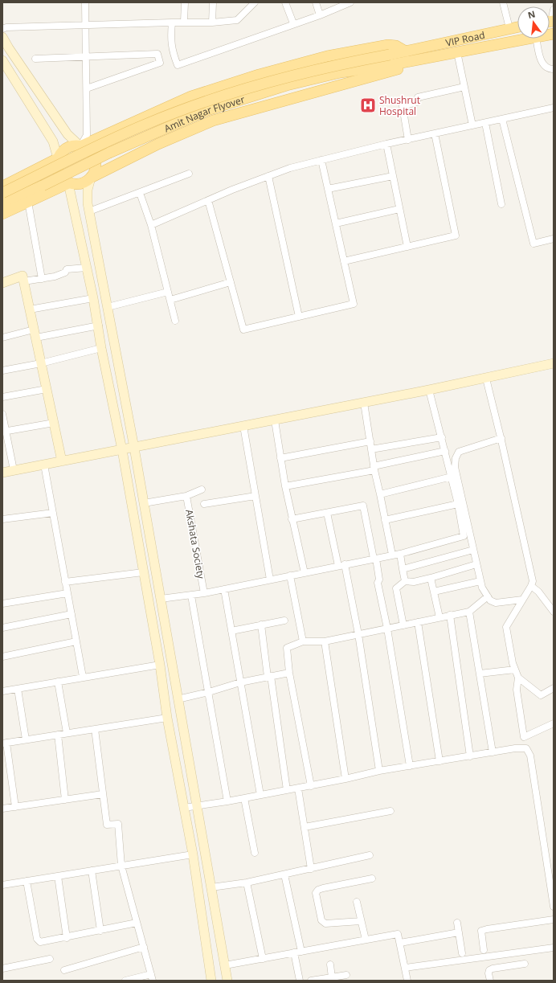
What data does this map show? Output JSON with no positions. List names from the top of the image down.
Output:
{
  "streets": {
    "main road": ["VIP Road", "Amit Nagar Flyover"],
    "street": ["Akshata Society"]
  },
  "crossings": [
    ["VIP Road", "Amit Nagar Flyover"]
  ],
  "places": {
    "hospital": ["Shushrut Hospital"]
  },
  "north": "top"
}
